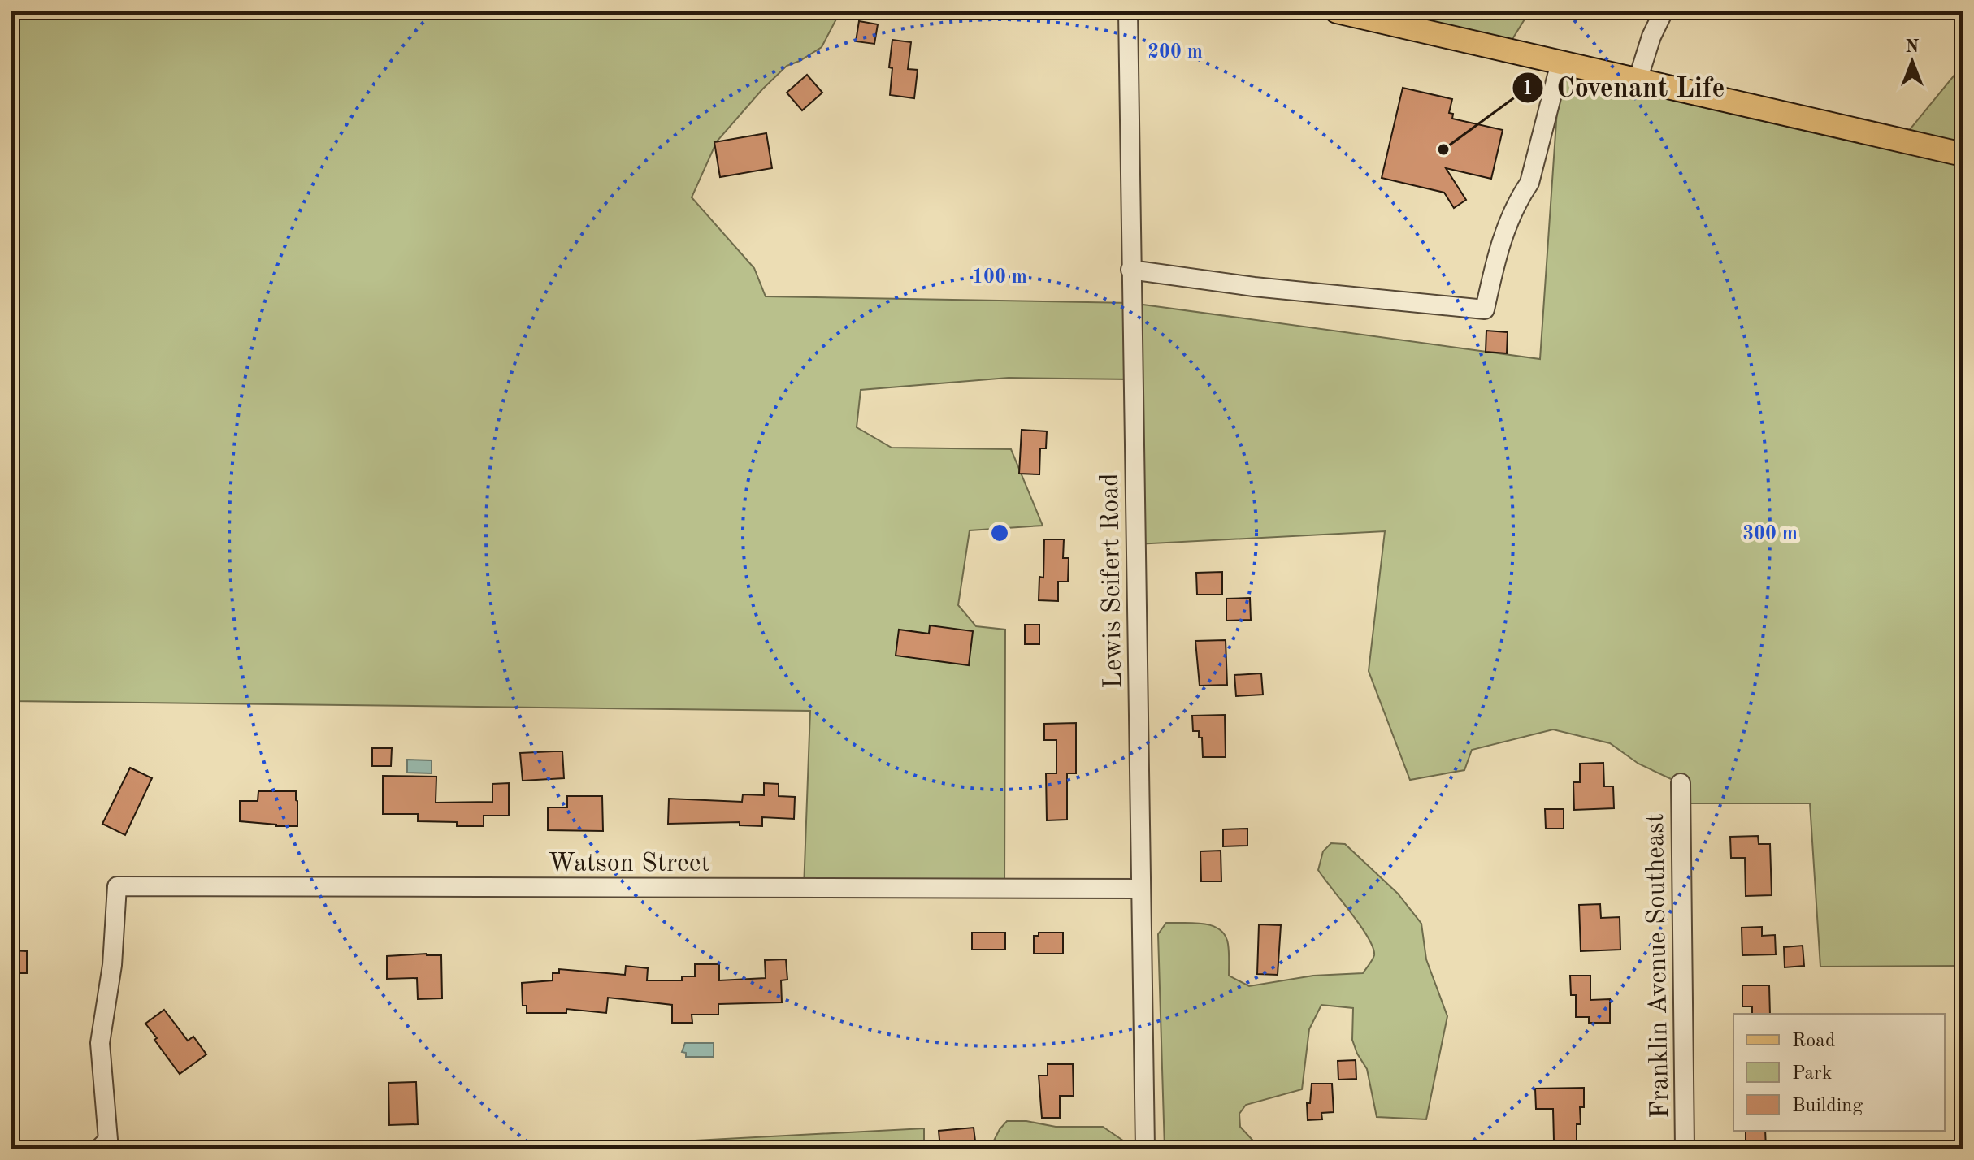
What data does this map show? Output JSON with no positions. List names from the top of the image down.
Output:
{
  "streets": {
    "street": ["Lewis Seifert Road", "Watson Street", "Franklin Avenue Southeast"]
  },
  "crossings": [
    ["Lewis Seifert Road", "Watson Street"]
  ],
  "places": ["Covenant Life"],
  "legend": ["Road", "Park", "Building"],
  "north": "top",
  "rings": ["200 m", "100 m", "300 m"]
}
